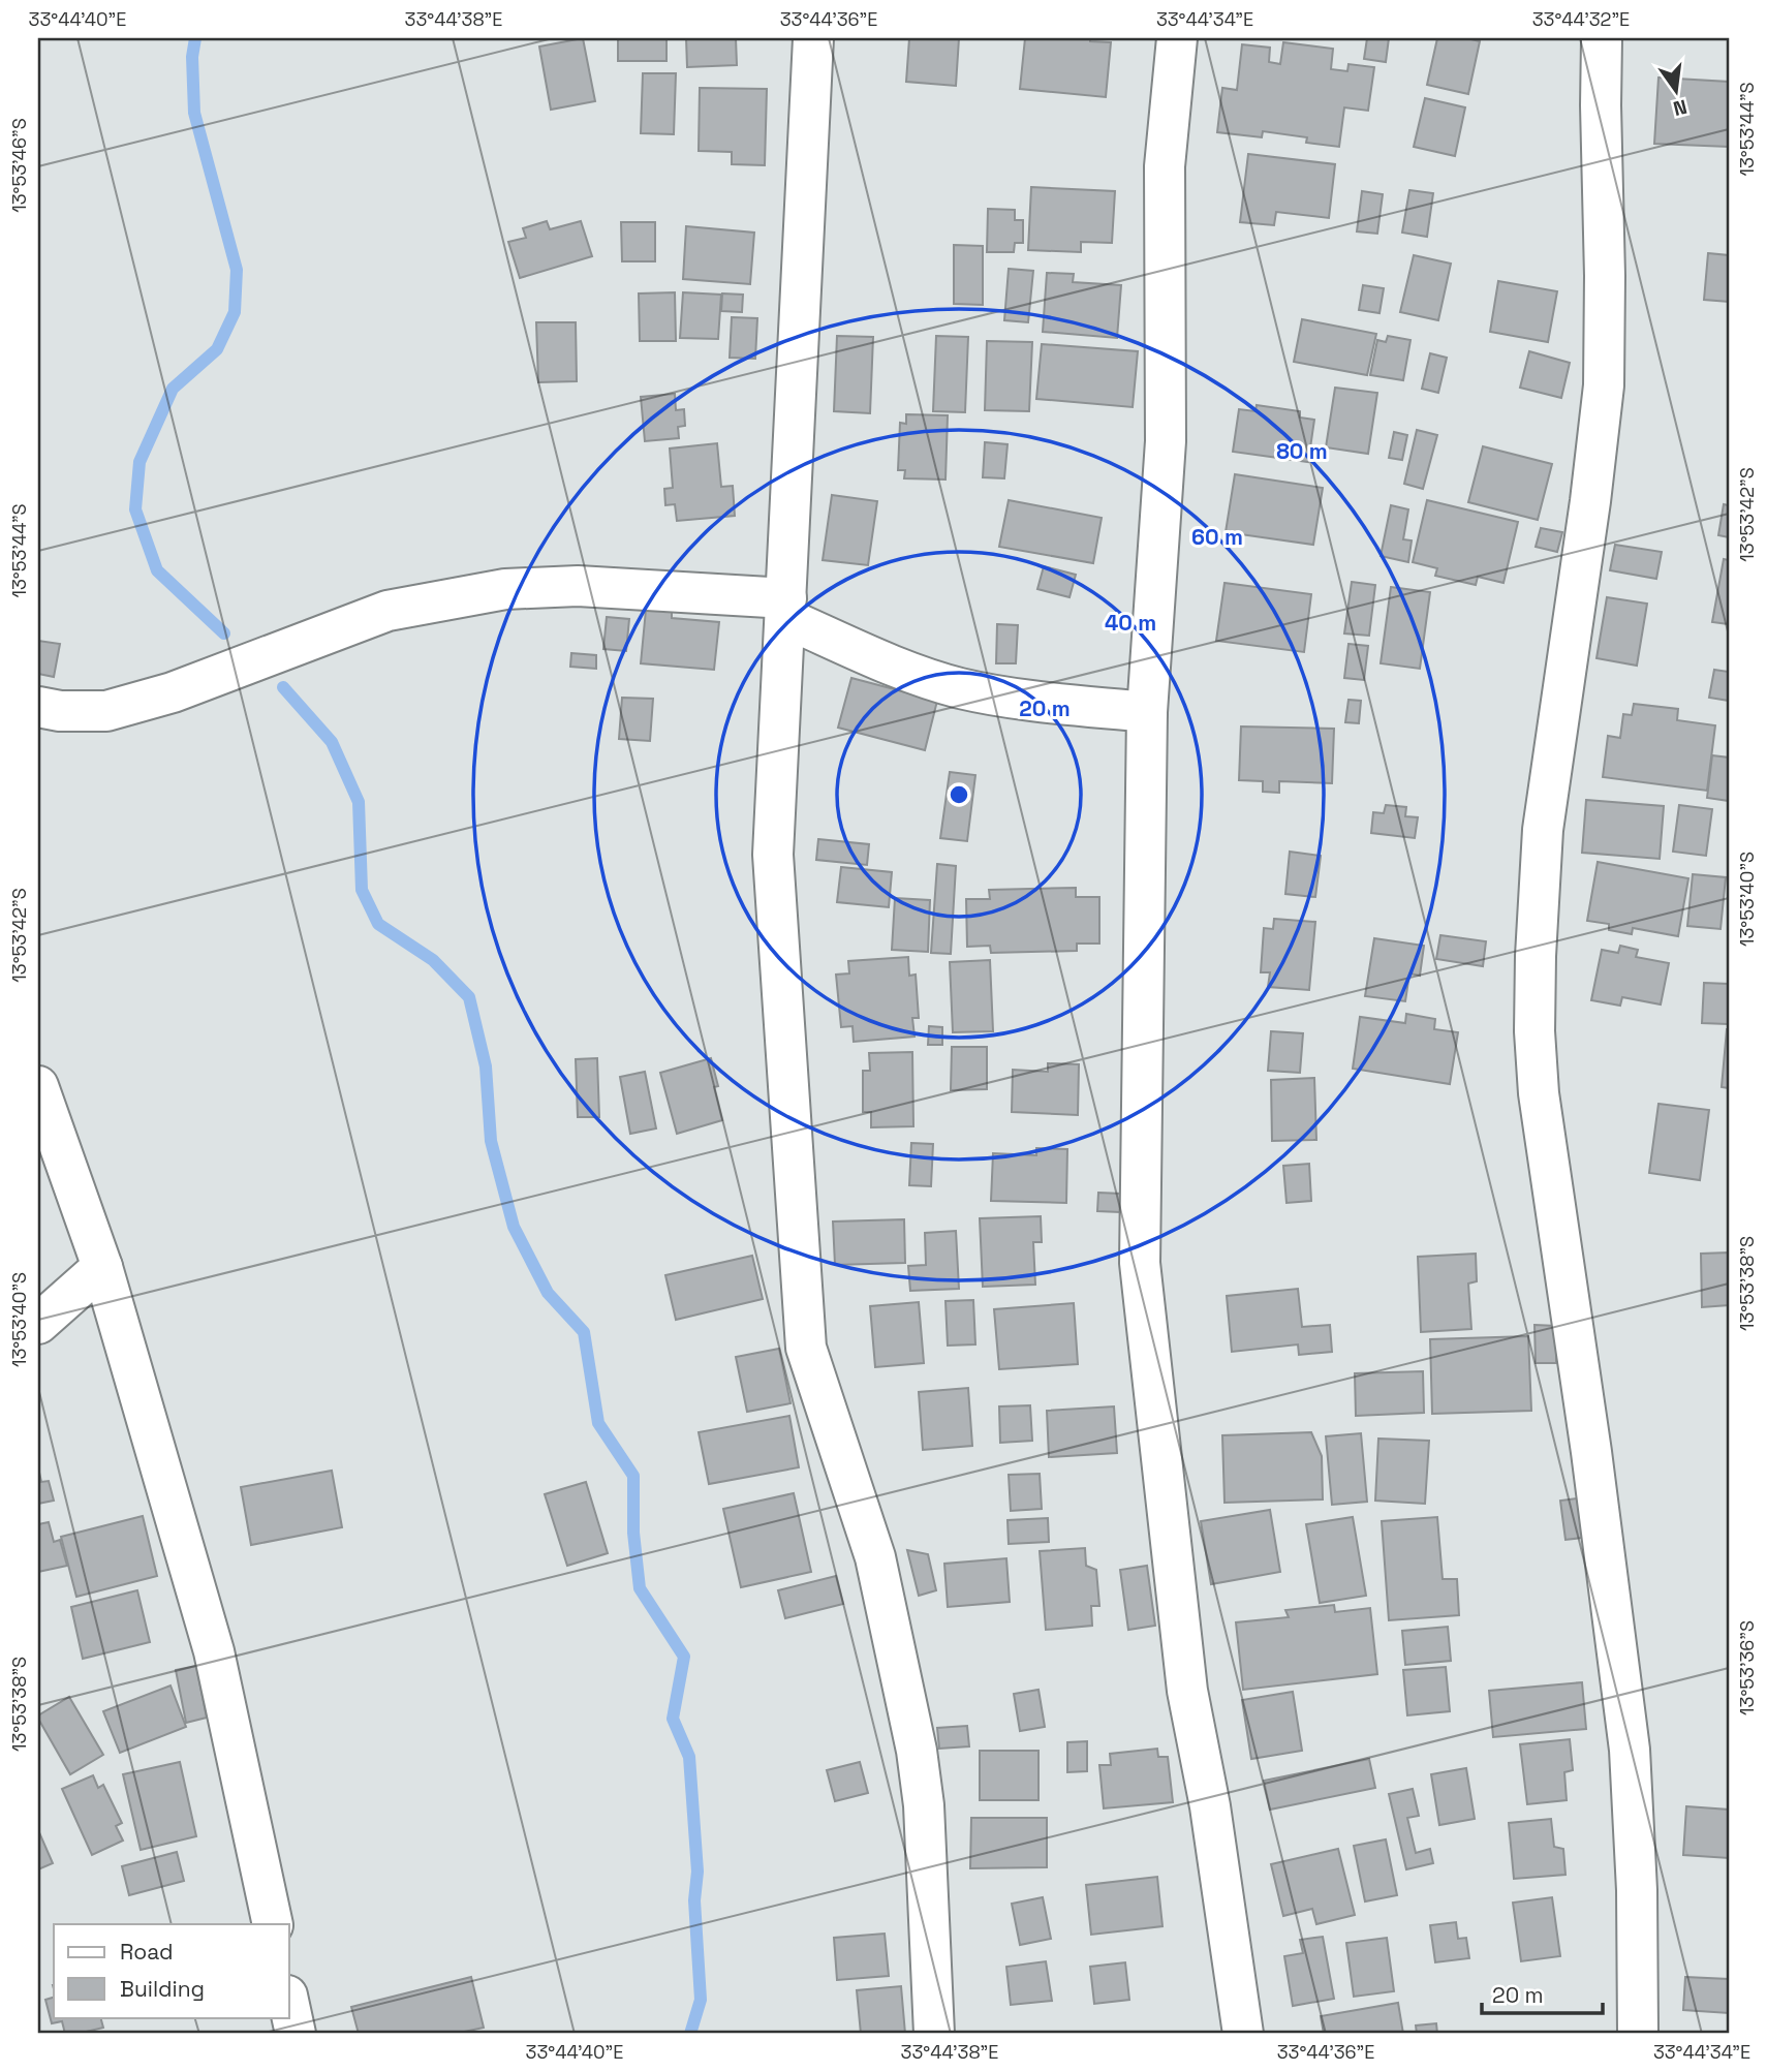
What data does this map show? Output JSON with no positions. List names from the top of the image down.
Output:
{
  "legend": ["Road", "Building"],
  "scale_bar": "20 m",
  "north": "bottom",
  "coordinates": [
    "33°44'40\"E",
    "33°44'38\"E",
    "33°44'36\"E",
    "33°44'34\"E",
    "33°44'32\"E",
    "13°53'44\"S",
    "13°53'46\"S",
    "13°53'42\"S",
    "13°53'40\"S",
    "13°53'38\"S",
    "13°53'36\"S"
  ],
  "rings": [
    "80 m",
    "60 m",
    "40 m",
    "20 m"
  ]
}
